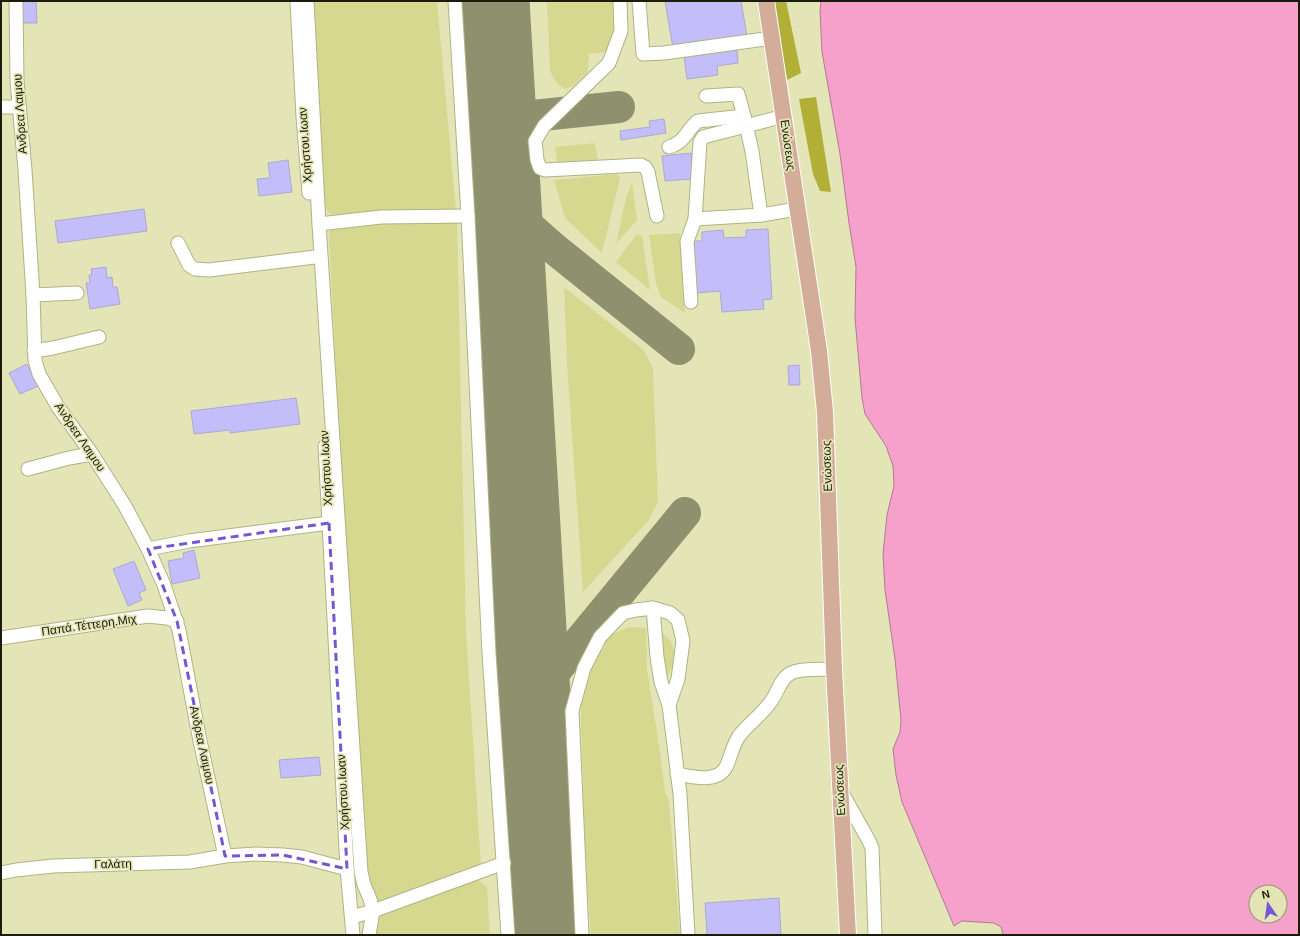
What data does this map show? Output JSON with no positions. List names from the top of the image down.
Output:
{
  "streets": {
    "main road": ["Ενώσεως"],
    "street": [
      "Ανδρεα Λαιμου",
      "Χρήστου.Ιωαν",
      "Παπά.Τέττερη.Μιχ",
      "Γαλάτη"
    ]
  },
  "crossings": [
    ["Ανδρεα Λαιμου", "Παπά.Τέττερη.Μιχ"],
    ["Ανδρεα Λαιμου", "Γαλάτη"],
    ["Χρήστου.Ιωαν", "Γαλάτη"]
  ],
  "north": "top"
}
